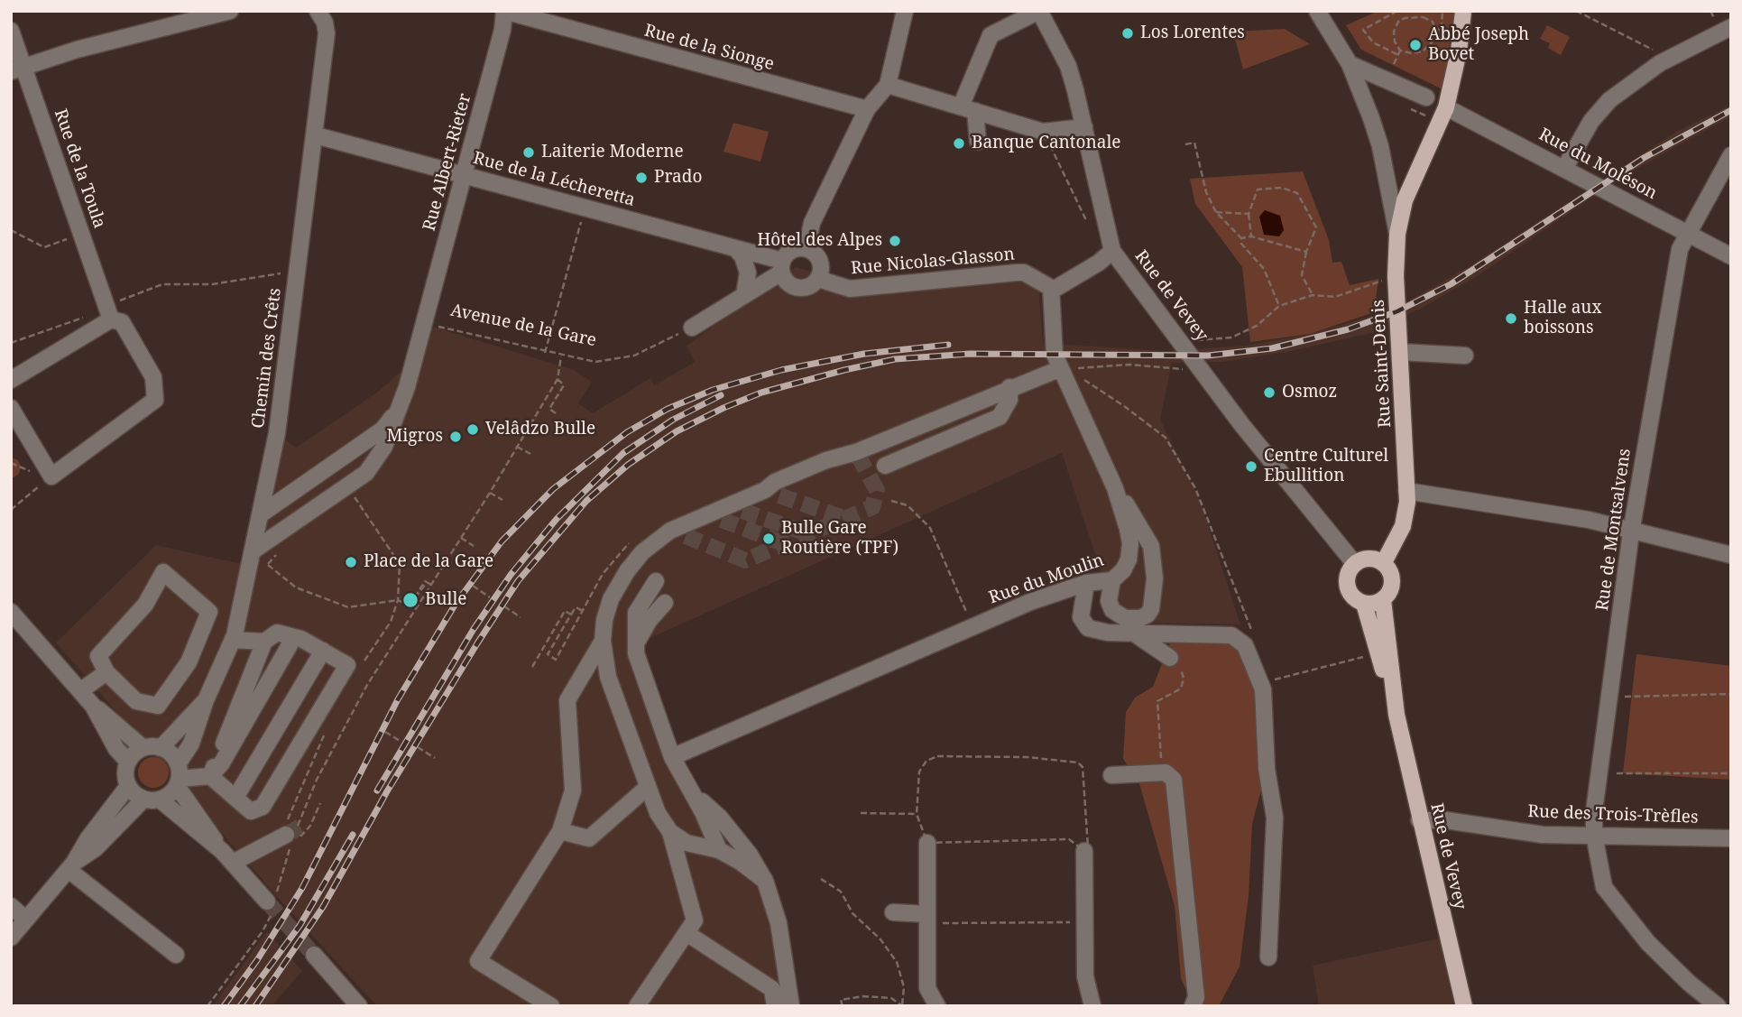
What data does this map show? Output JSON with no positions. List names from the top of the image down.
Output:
{
  "streets": {
    "main road": ["Rue de Vevey", "Rue Saint-Denis"],
    "street": [
      "Rue de la Sionge",
      "Rue Albert-Rieter",
      "Rue du Moléson",
      "Rue de la Toula",
      "Rue de la Lécheretta",
      "Rue Nicolas-Glasson",
      "Chemin des Crêts",
      "Rue de Montsalvens",
      "Rue du Moulin",
      "Rue des Trois-Trèfles"
    ],
    "path": ["Avenue de la Gare"]
  },
  "crossings": [
    ["Rue de la Sionge", "Rue Albert-Rieter"],
    ["Rue Albert-Rieter", "Rue de la Lécheretta"],
    ["Rue Albert-Rieter", "Avenue de la Gare"],
    ["Rue Albert-Rieter", "Chemin des Crêts"],
    ["Rue du Moléson", "Rue Saint-Denis"],
    ["Rue du Moléson", "Rue de Montsalvens"],
    ["Rue de la Lécheretta", "Rue Nicolas-Glasson"],
    ["Rue de la Lécheretta", "Chemin des Crêts"],
    ["Rue Nicolas-Glasson", "Rue du Moulin"],
    ["Rue de Vevey", "Rue Saint-Denis"],
    ["Rue de Vevey", "Rue des Trois-Trèfles"],
    ["Rue de Montsalvens", "Rue des Trois-Trèfles"]
  ],
  "places": [
    "Los Lorentes",
    "Abbé Joseph Bovet",
    "Banque Cantonale",
    "Laiterie Moderne",
    "Prado",
    "Hôtel des Alpes",
    "Halle aux boissons",
    "Osmoz",
    "Velâdzo Bulle",
    "Migros",
    "Centre Culturel Ebullition",
    "Bulle Gare Routière (TPF)",
    "Place de la Gare",
    "Bulle"
  ]
}
